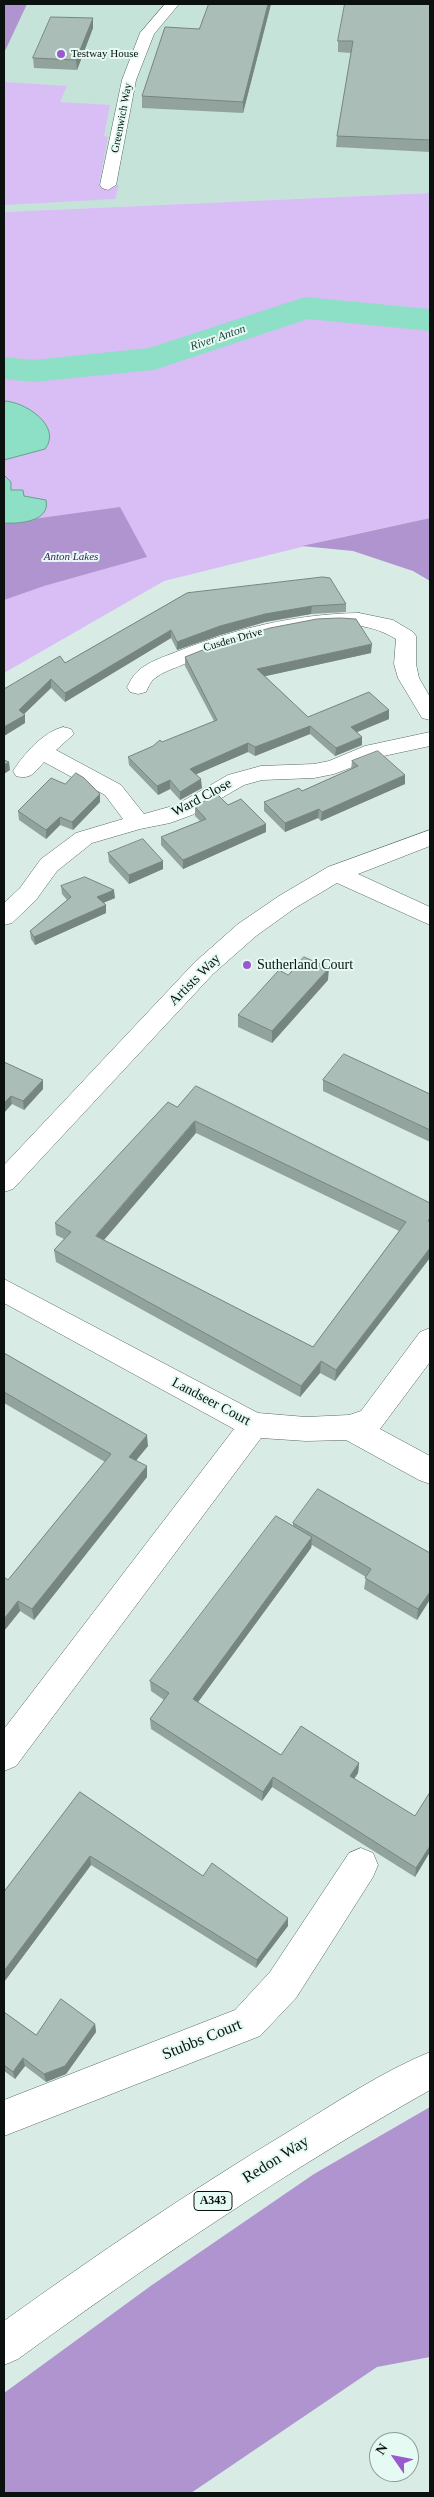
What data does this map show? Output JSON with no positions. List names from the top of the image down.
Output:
{
  "streets": {
    "street": [
      "Greenwich Way",
      "Cusden Drive",
      "Ward Close",
      "Artists Way",
      "Landseer Court",
      "Stubbs Court",
      "Redon Way",
      "A343"
    ]
  },
  "water": ["River Anton"],
  "parks": ["Anton Lakes"],
  "places": ["Testway House", "Sutherland Court"],
  "north": "top left"
}
